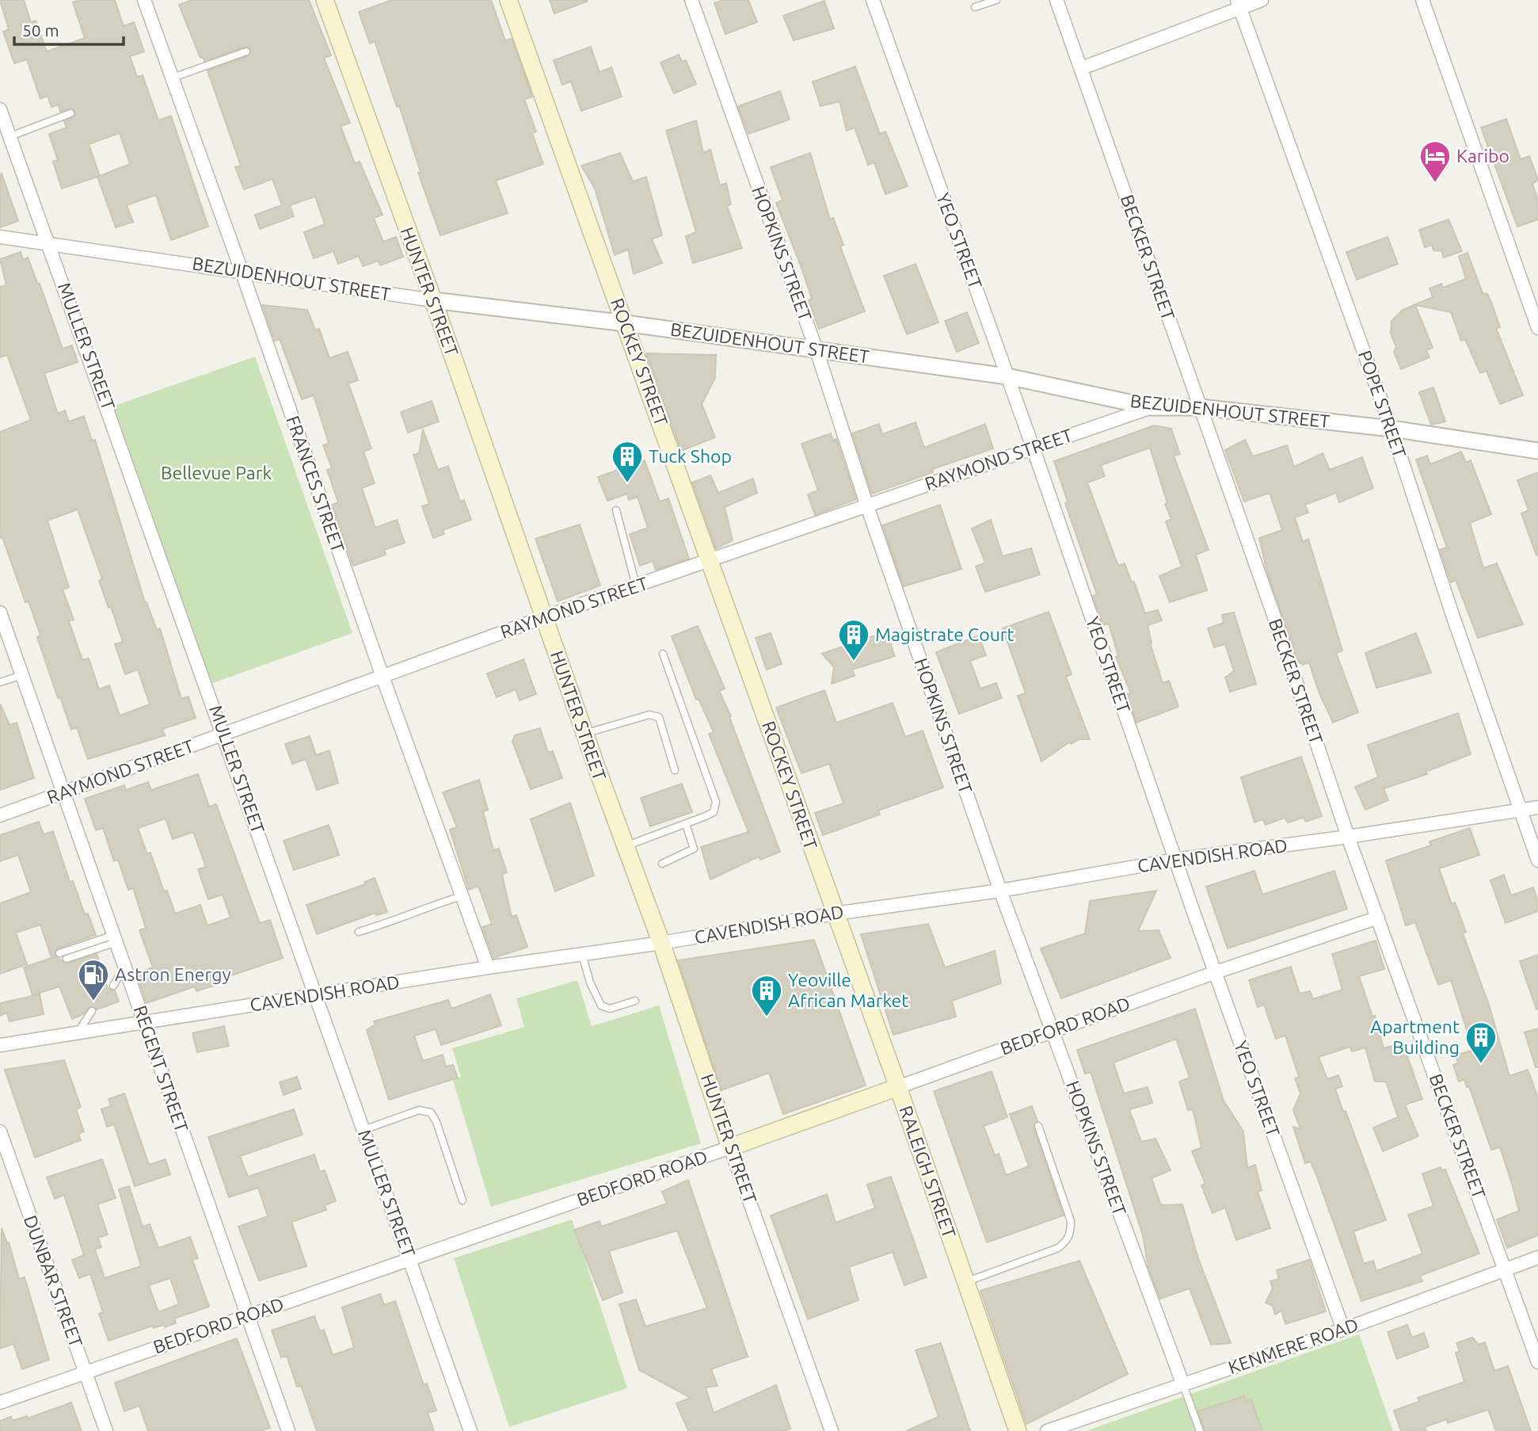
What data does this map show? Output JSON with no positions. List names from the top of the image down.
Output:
{
  "streets": {
    "main road": [
      "HUNTER STREET",
      "ROCKEY STREET",
      "BEDFORD ROAD",
      "RALEIGH STREET"
    ],
    "street": [
      "YEO STREET",
      "HOPKINS STREET",
      "BECKER STREET",
      "BEZUIDENHOUT STREET",
      "MULLER STREET",
      "POPE STREET",
      "RAYMOND STREET",
      "FRANCES STREET",
      "CAVENDISH ROAD",
      "REGENT STREET",
      "DUNBAR STREET",
      "KENMERE ROAD"
    ]
  },
  "crossings": [
    ["YEO STREET", "BEZUIDENHOUT STREET"],
    ["YEO STREET", "RAYMOND STREET"],
    ["YEO STREET", "CAVENDISH ROAD"],
    ["YEO STREET", "BEDFORD ROAD"],
    ["YEO STREET", "KENMERE ROAD"],
    ["HOPKINS STREET", "BEZUIDENHOUT STREET"],
    ["HOPKINS STREET", "RAYMOND STREET"],
    ["HOPKINS STREET", "CAVENDISH ROAD"],
    ["HOPKINS STREET", "BEDFORD ROAD"],
    ["HOPKINS STREET", "KENMERE ROAD"],
    ["BECKER STREET", "BEZUIDENHOUT STREET"],
    ["BECKER STREET", "CAVENDISH ROAD"],
    ["BECKER STREET", "BEDFORD ROAD"],
    ["BECKER STREET", "KENMERE ROAD"],
    ["BEZUIDENHOUT STREET", "HUNTER STREET"],
    ["BEZUIDENHOUT STREET", "MULLER STREET"],
    ["BEZUIDENHOUT STREET", "ROCKEY STREET"],
    ["BEZUIDENHOUT STREET", "POPE STREET"],
    ["BEZUIDENHOUT STREET", "RAYMOND STREET"],
    ["BEZUIDENHOUT STREET", "FRANCES STREET"],
    ["HUNTER STREET", "RAYMOND STREET"],
    ["HUNTER STREET", "CAVENDISH ROAD"],
    ["HUNTER STREET", "BEDFORD ROAD"],
    ["MULLER STREET", "RAYMOND STREET"],
    ["MULLER STREET", "CAVENDISH ROAD"],
    ["MULLER STREET", "BEDFORD ROAD"],
    ["ROCKEY STREET", "RAYMOND STREET"],
    ["ROCKEY STREET", "CAVENDISH ROAD"],
    ["ROCKEY STREET", "RALEIGH STREET"],
    ["POPE STREET", "CAVENDISH ROAD"],
    ["RAYMOND STREET", "FRANCES STREET"],
    ["RAYMOND STREET", "REGENT STREET"],
    ["FRANCES STREET", "CAVENDISH ROAD"],
    ["CAVENDISH ROAD", "REGENT STREET"],
    ["CAVENDISH ROAD", "RALEIGH STREET"],
    ["BEDFORD ROAD", "REGENT STREET"],
    ["BEDFORD ROAD", "RALEIGH STREET"],
    ["BEDFORD ROAD", "DUNBAR STREET"]
  ],
  "parks": ["Bellevue Park"],
  "places": {
    "hotel": ["Karibo"],
    "building": [
      "Tuck Shop",
      "Magistrate Court",
      "Yeoville African Market",
      "Apartment Building"
    ],
    "fuel station": ["Astron Energy"]
  },
  "scale_bar": "50 m"
}
